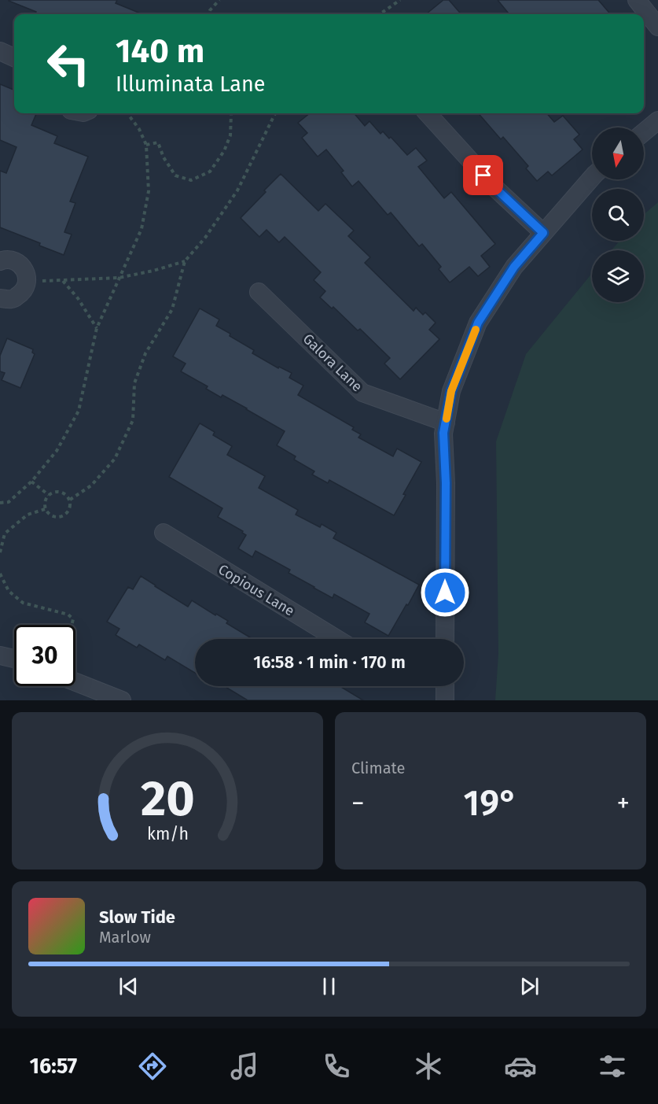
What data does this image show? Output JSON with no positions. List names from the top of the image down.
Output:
{
  "streets": {
    "street": ["Galora Lane", "Copious Lane"]
  },
  "north": "bottom",
  "page": {
    "turn": ["140 m", "Illuminata Lane"],
    "limit": "30",
    "trip": "16:58 · 1 min · 170 m",
    "tile": "Climate",
    "heat": ["−", "19°", "+"],
    "song": ["Slow Tide", "Marlow"],
    "tabs": "16:57",
    "gauge": ["20", "km/h"]
  }
}
